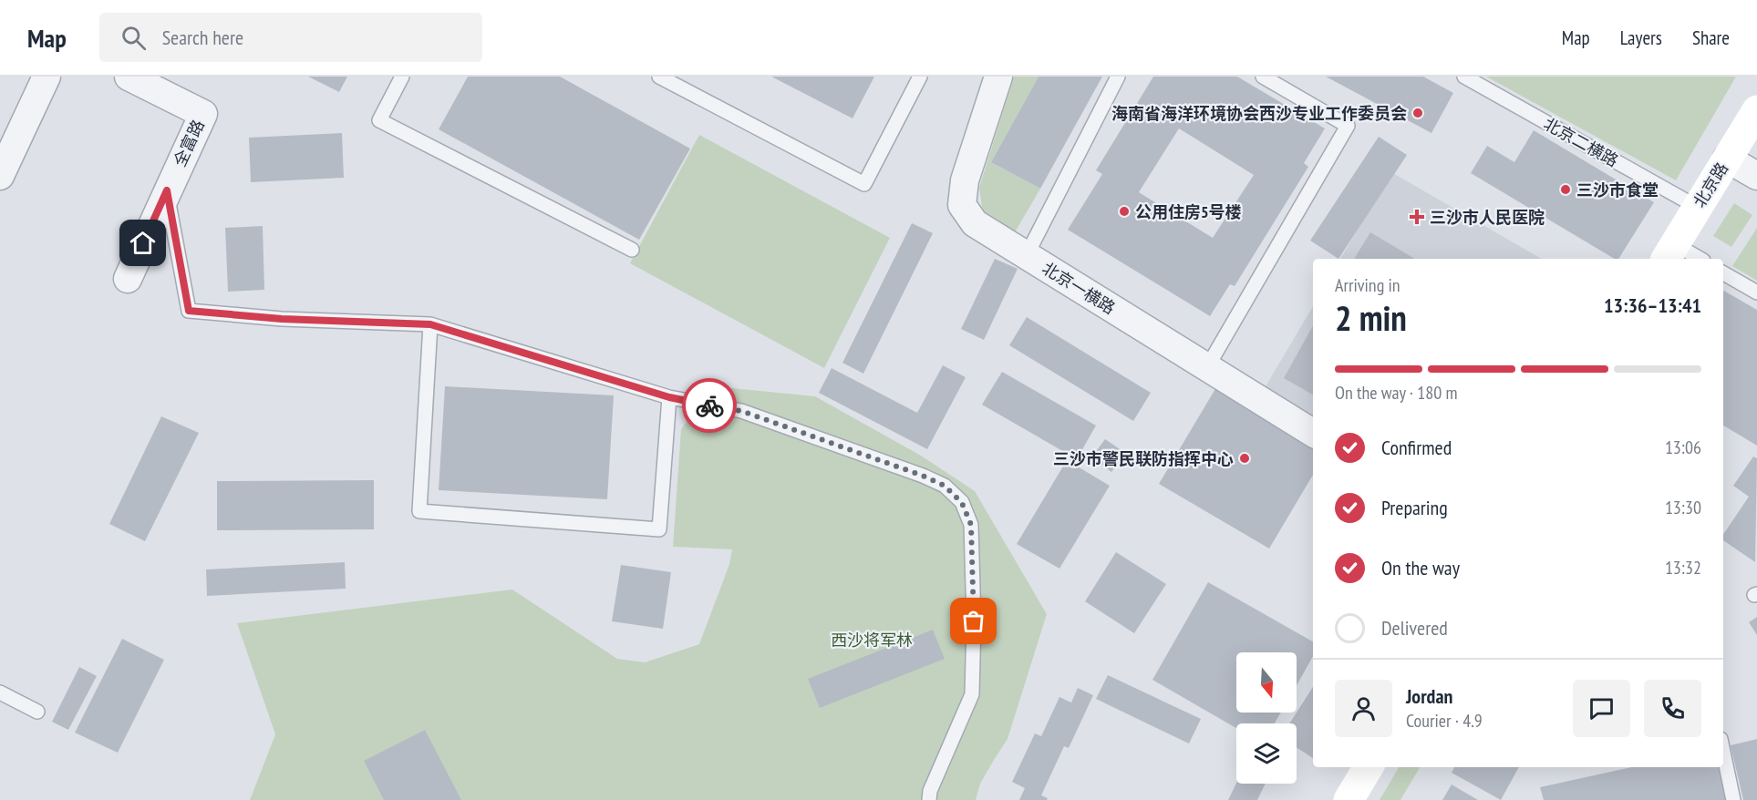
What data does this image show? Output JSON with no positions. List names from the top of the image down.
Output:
{
  "streets": {
    "street": ["全富路", "北京路", "北京一横路"],
    "lane": ["北京二横路"]
  },
  "crossings": [
    ["北京二横路", "北京路"]
  ],
  "parks": ["西沙将军林"],
  "places": {
    "other": [
      "海南省海洋环境协会西沙专业工作委员会",
      "三沙市食堂",
      "公用住房5号楼",
      "三沙市警民联防指挥中心"
    ],
    "health": ["三沙市人民医院"]
  },
  "north": "bottom",
  "page": {
    "header": "Map",
    "search": "Search here",
    "nav": ["Map", "Layers", "Share"],
    "heading": ["2 min", "Arriving in", "13:36–13:41"],
    "panel": ["Jordan", "Courier · 4.9"],
    "bar": "On the way · 180 m",
    "list": [
      ["Confirmed", "13:06"],
      ["Preparing", "13:30"],
      ["On the way", "13:32"],
      "Delivered"
    ]
  }
}
